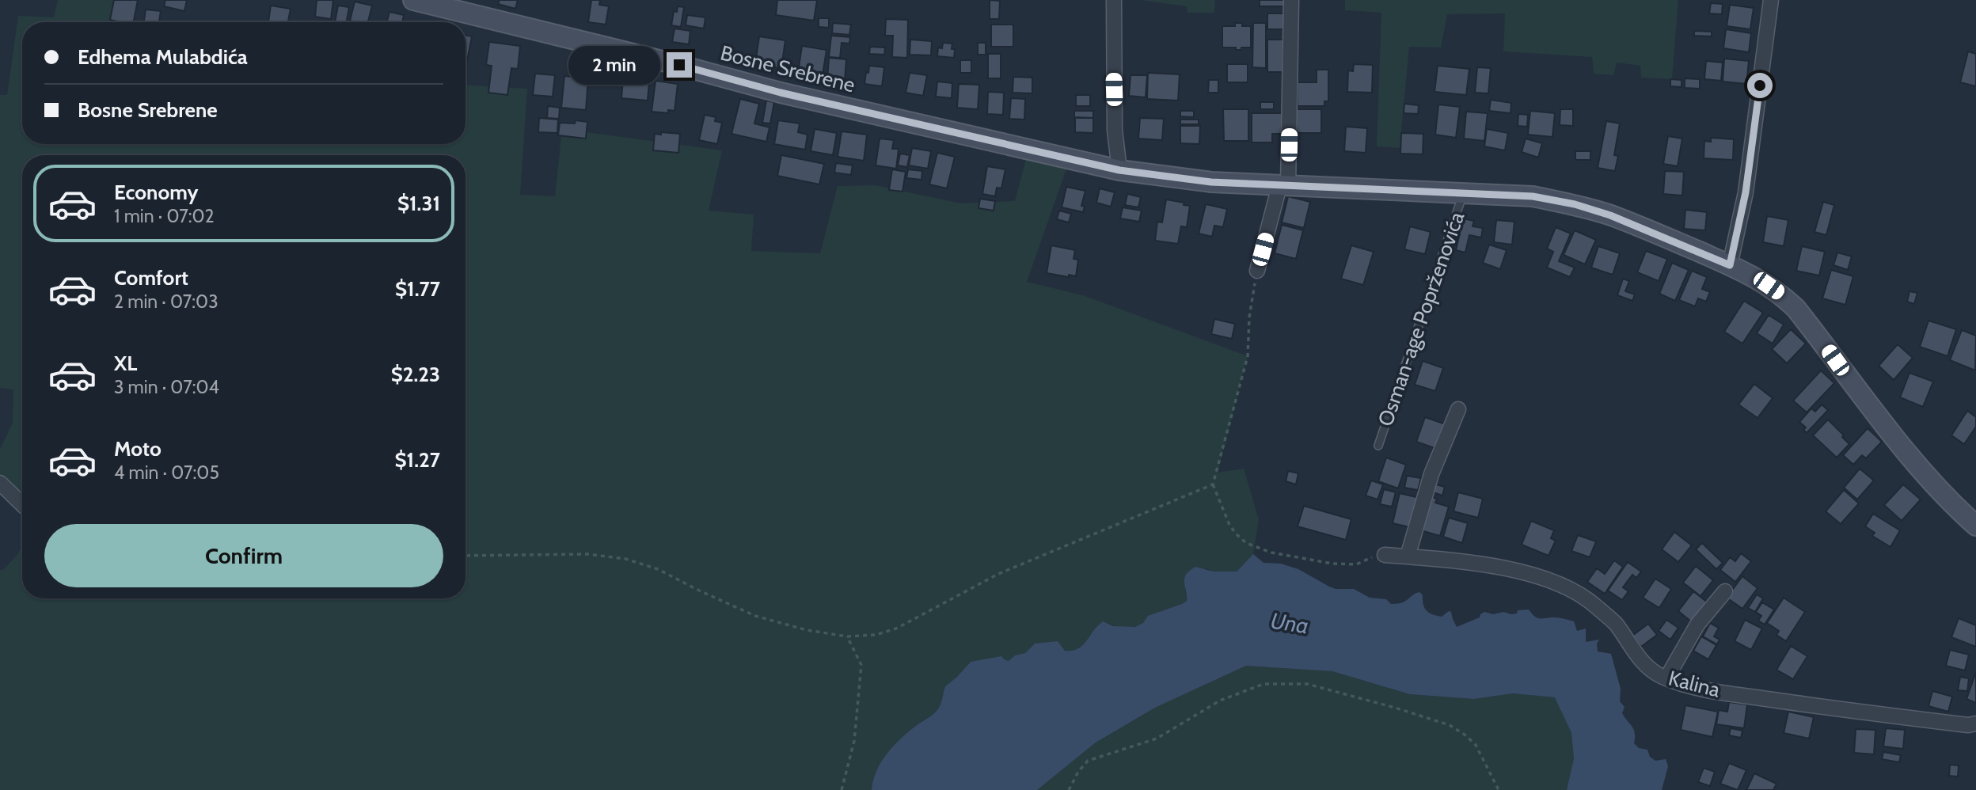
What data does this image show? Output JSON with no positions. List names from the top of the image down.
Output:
{
  "streets": {
    "street": ["Bosne Srebrene", "Kalina"],
    "lane": ["Osman-age Poprženovića"]
  },
  "crossings": [
    ["Bosne Srebrene", "Osman-age Poprženovića"]
  ],
  "water": ["Una"],
  "page": {
    "banner": ["Edhema Mulabdića", "Bosne Srebrene"],
    "bubble": "2 min",
    "list": [
      {
        "name": "Economy",
        "note": "1 min · 07:02",
        "value": "$1.31"
      },
      {
        "name": "Comfort",
        "note": "2 min · 07:03",
        "value": "$1.77"
      },
      {
        "name": "XL",
        "note": "3 min · 07:04",
        "value": "$2.23"
      },
      {
        "name": "Moto",
        "note": "4 min · 07:05",
        "value": "$1.27"
      }
    ],
    "buttons": "Confirm"
  }
}
